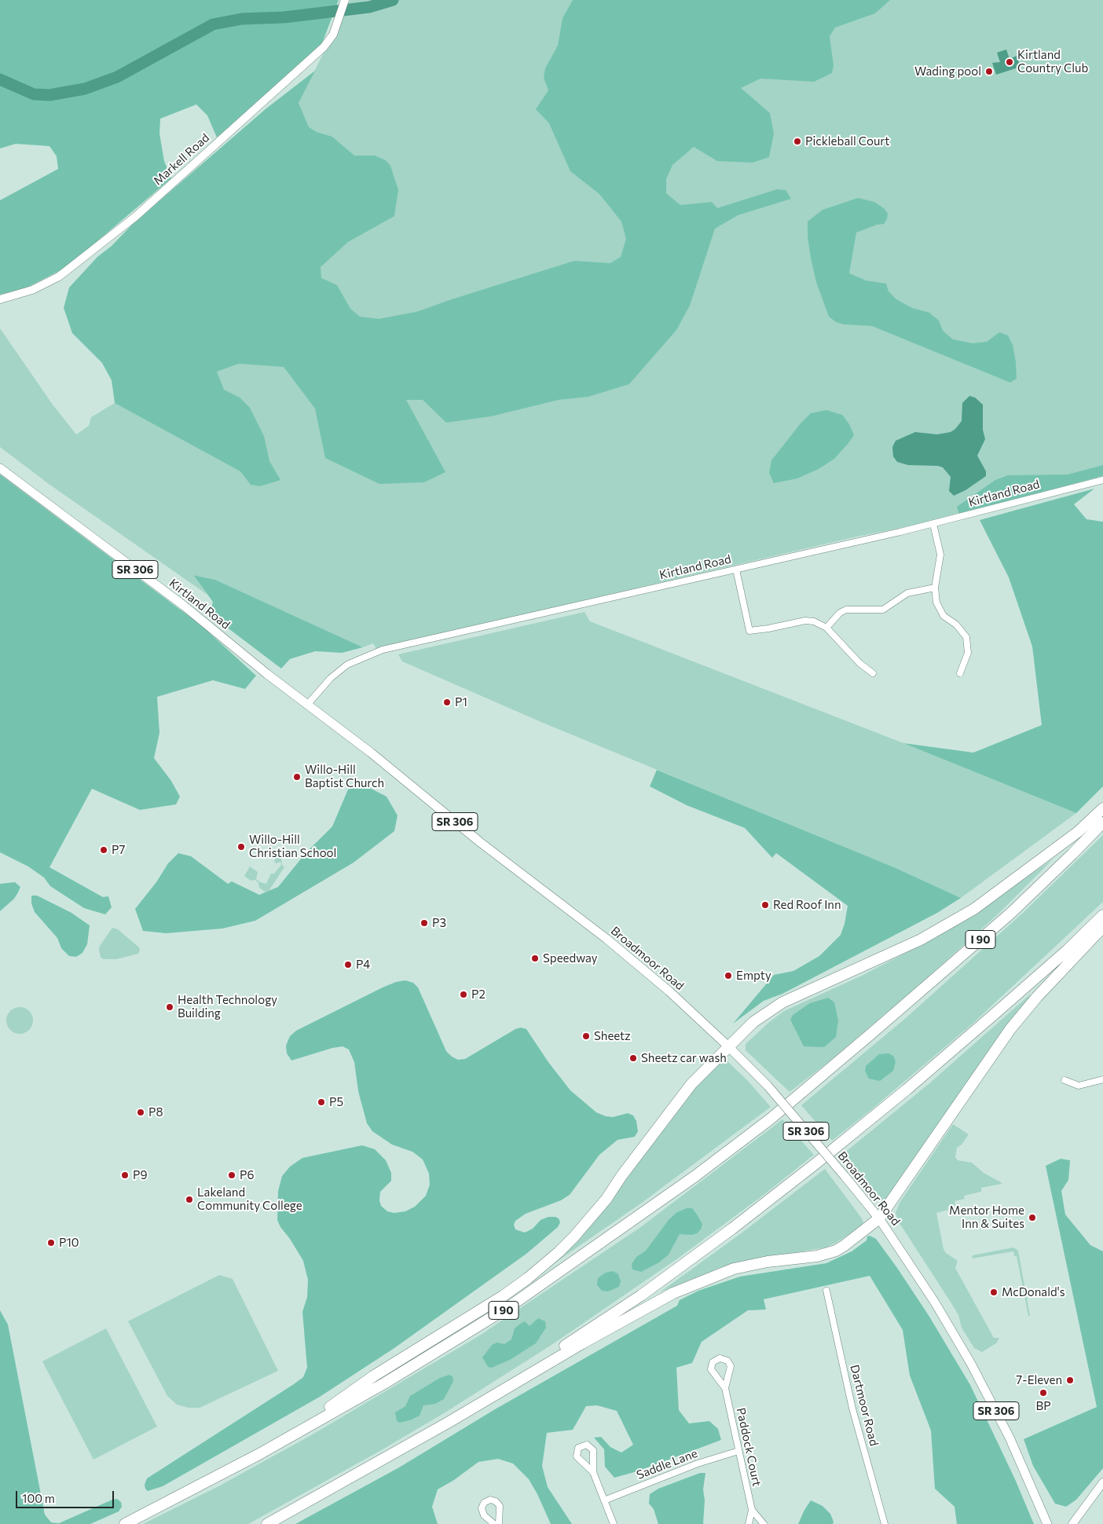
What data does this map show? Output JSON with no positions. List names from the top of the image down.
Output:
{
  "streets": {
    "highway": ["I 90"],
    "main road": ["Kirtland Road", "SR 306", "Broadmoor Road"],
    "street": [
      "Markell Road",
      "Dartmoor Road",
      "Paddock Court",
      "Saddle Lane"
    ]
  },
  "crossings": [
    ["Kirtland Road", "Broadmoor Road"],
    ["Paddock Court", "Saddle Lane"]
  ],
  "places": [
    "Kirtland Country Club",
    "Wading pool",
    "Pickleball Court",
    "P1",
    "Willo-Hill Baptist Church",
    "Willo-Hill Christian School",
    "P7",
    "Red Roof Inn",
    "P3",
    "Speedway",
    "P4",
    "Empty",
    "P2",
    "Health Technology Building",
    "Sheetz",
    "Sheetz car wash",
    "P5",
    "P8",
    "P9",
    "P6",
    "Lakeland Community College",
    "Mentor Home Inn & Suites",
    "P10",
    "McDonald's",
    "7-Eleven",
    "BP"
  ],
  "scale_bar": "100 m"
}
